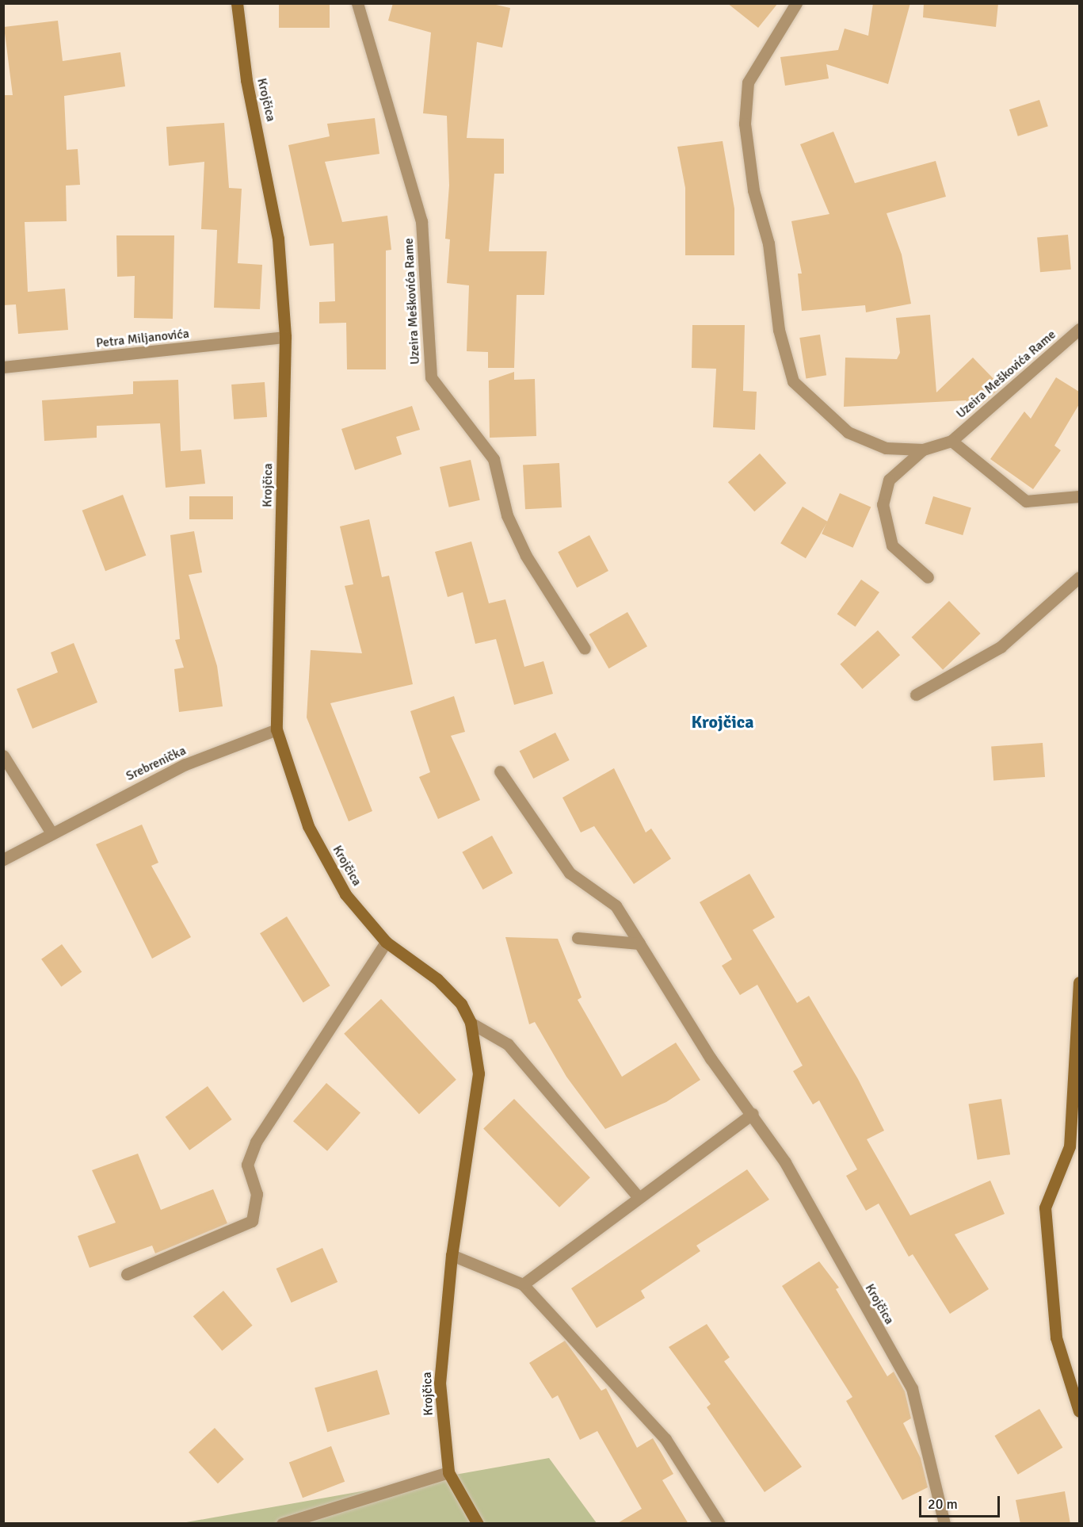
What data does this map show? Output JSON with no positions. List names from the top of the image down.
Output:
{
  "streets": {
    "main road": ["Krojčica"],
    "street": ["Uzeira Meškovića Rame", "Petra Miljanovića", "Srebrenička"]
  },
  "crossings": [
    ["Krojčica", "Petra Miljanovića"],
    ["Krojčica", "Srebrenička"]
  ],
  "districts": ["Krojčica"],
  "scale_bar": "20 m"
}
